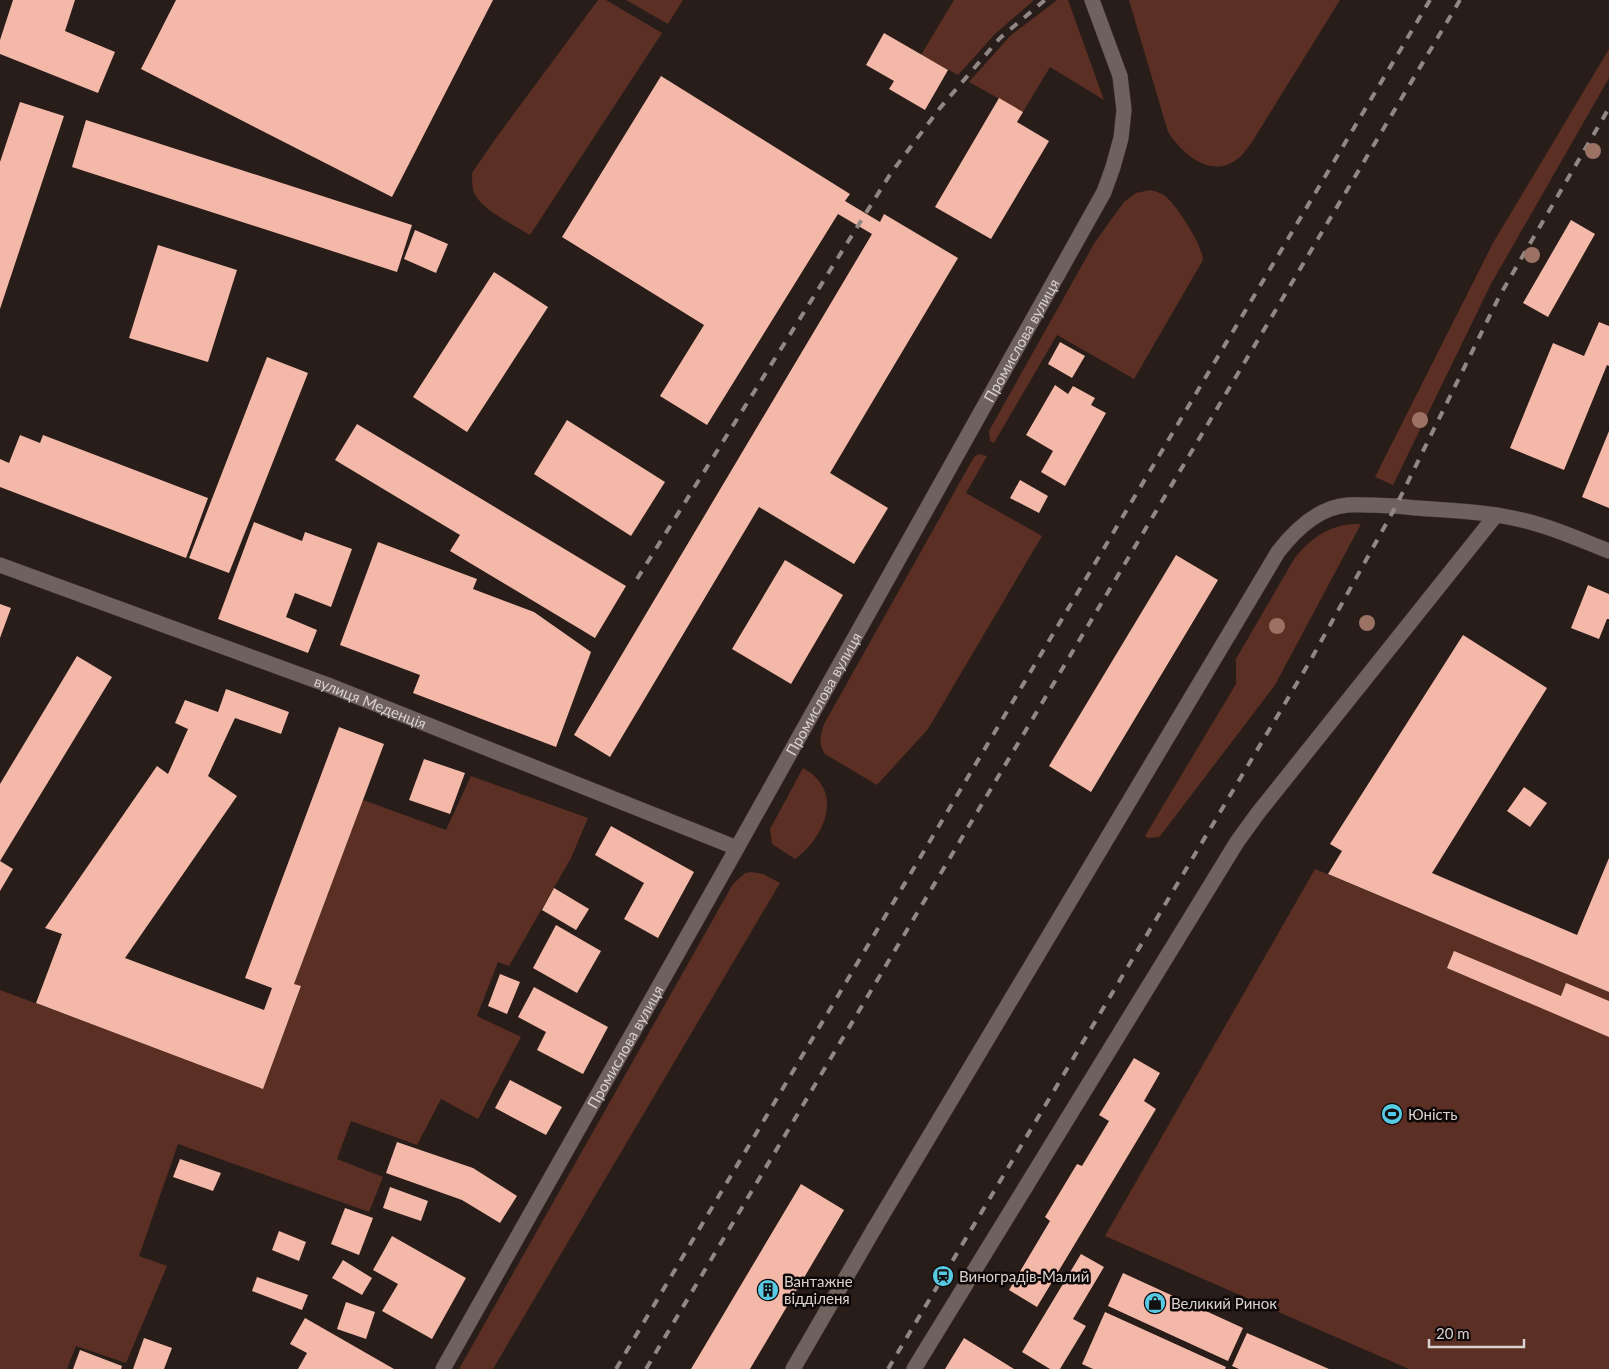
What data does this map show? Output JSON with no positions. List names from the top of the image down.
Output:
{
  "streets": {
    "street": ["Промислова вулиця", "вулиця Меденція"]
  },
  "crossings": [
    ["Промислова вулиця", "вулиця Меденція"]
  ],
  "places": {
    "sports": ["Юність"],
    "station": ["Виноградів-Малий"],
    "building": ["Вантажне відділеня"],
    "shop": ["Великий Ринок"]
  },
  "scale_bar": "20 m"
}
